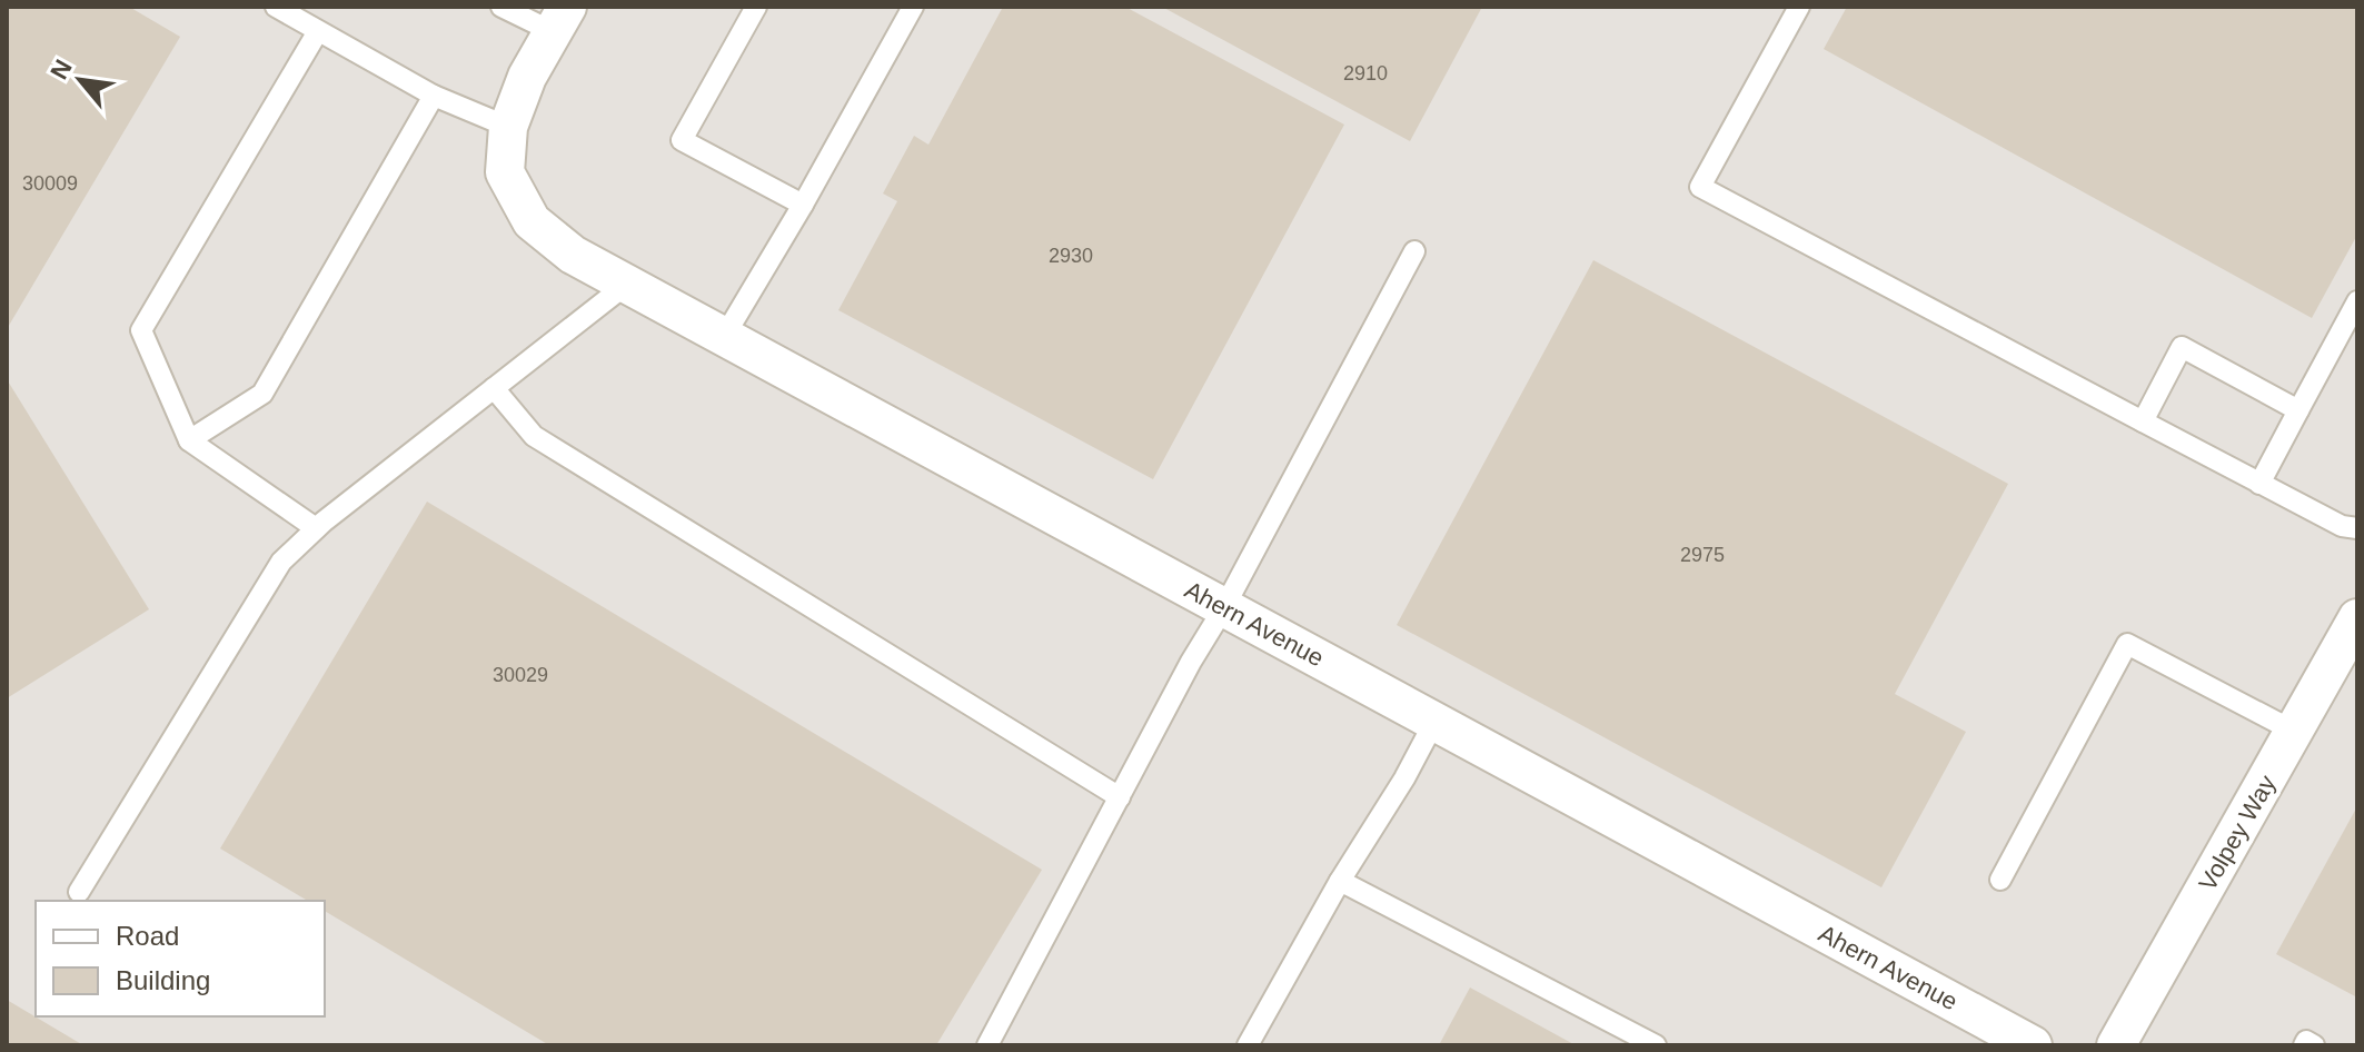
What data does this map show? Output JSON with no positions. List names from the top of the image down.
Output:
{
  "streets": {
    "street": ["Ahern Avenue", "Volpey Way"]
  },
  "house_numbers": [
    "2910",
    "30009",
    "2930",
    "2975",
    "30029"
  ],
  "legend": ["Road", "Building"],
  "north": "top left"
}
